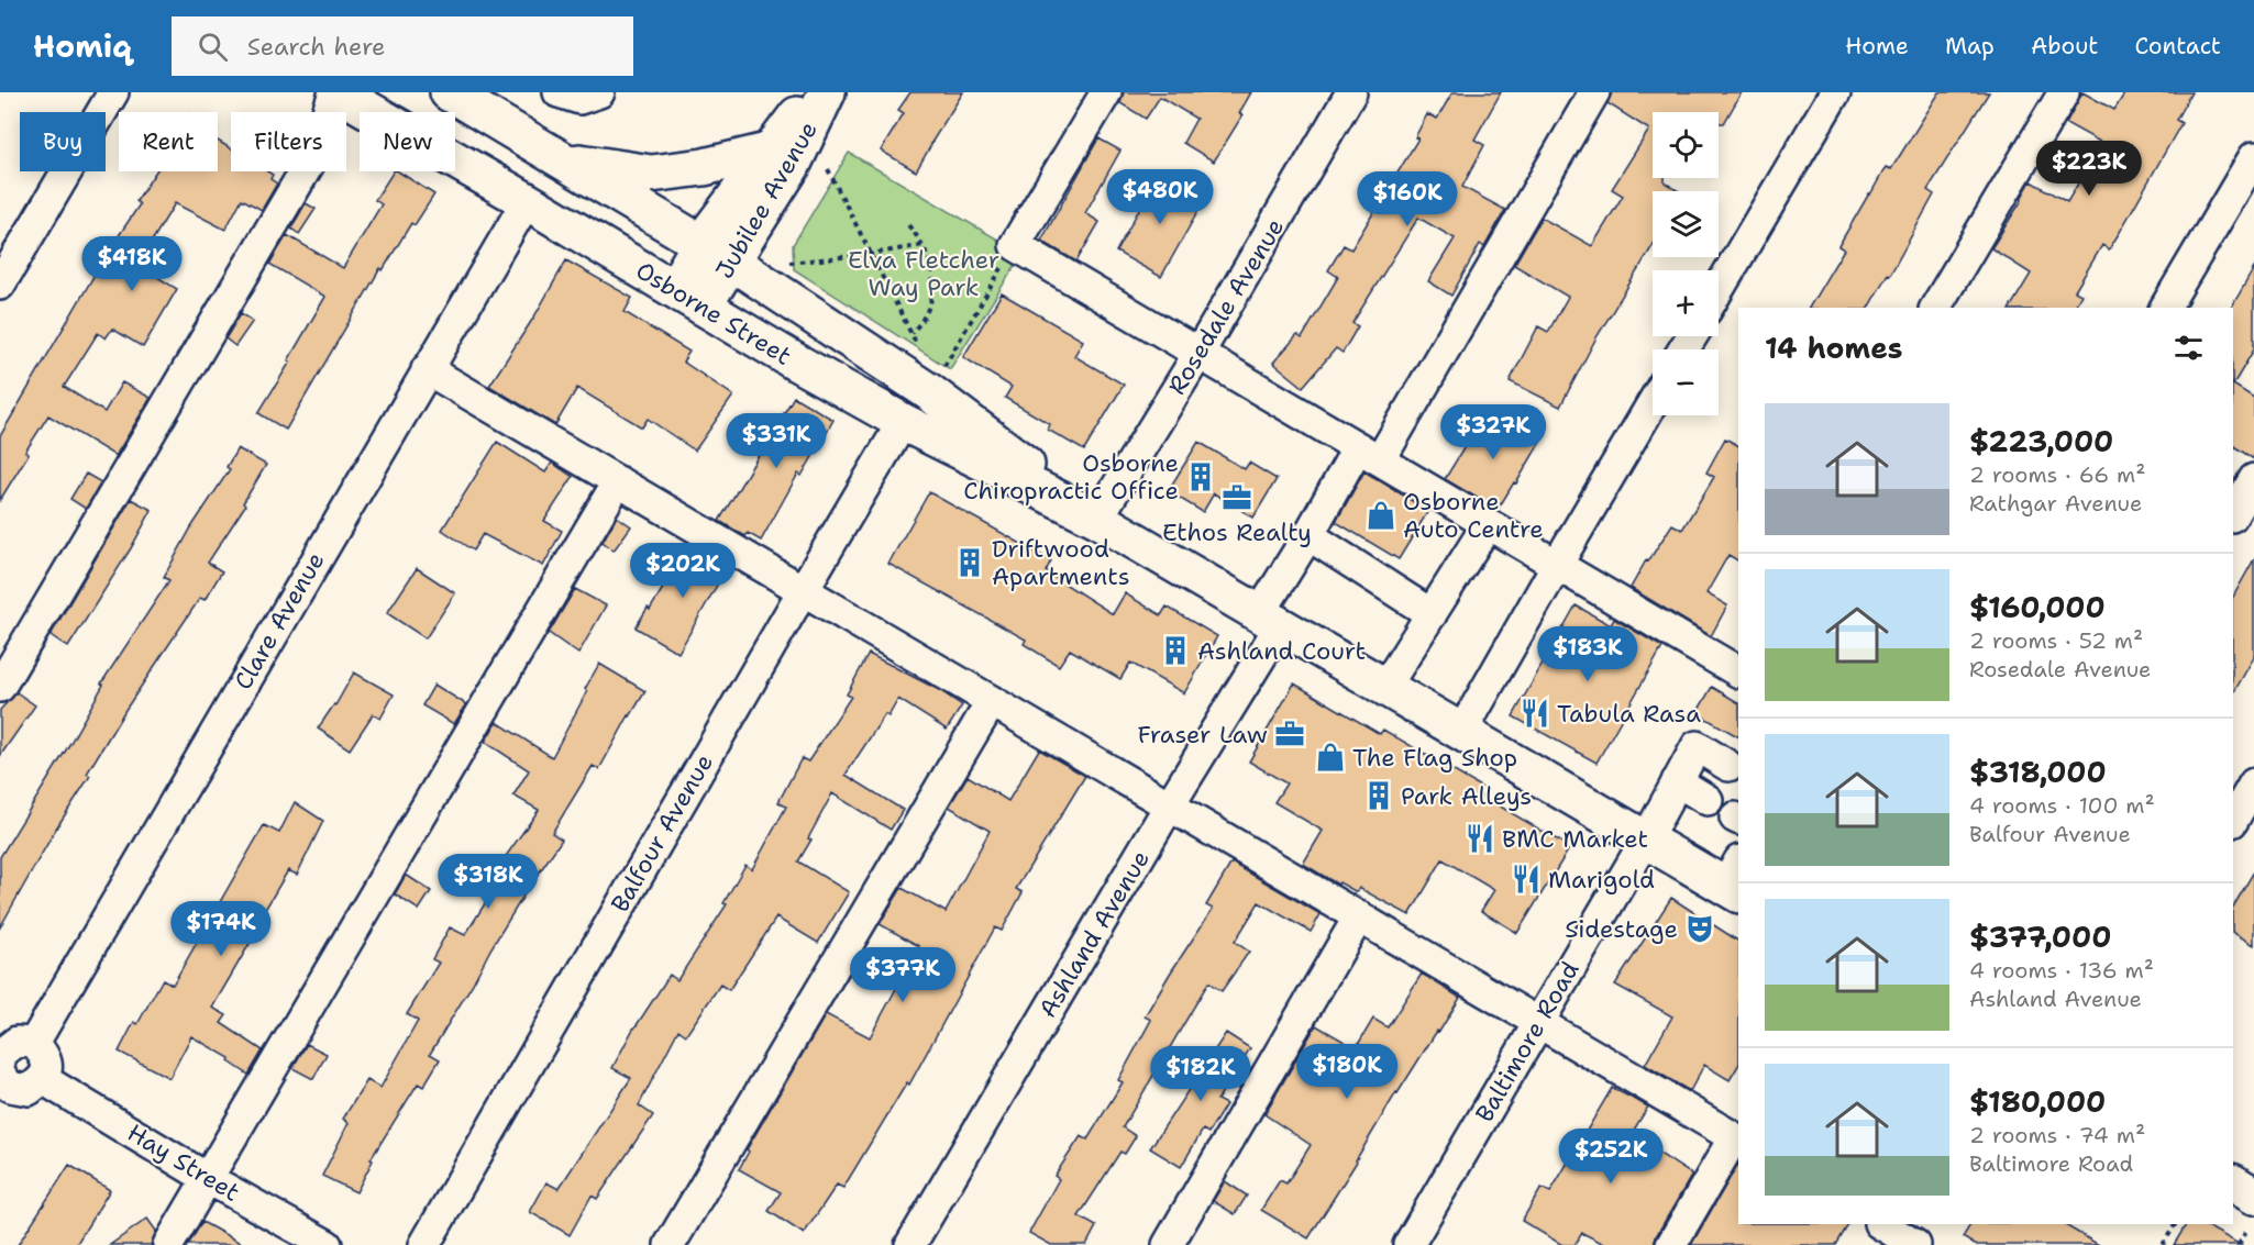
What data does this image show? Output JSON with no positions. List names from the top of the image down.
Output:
{
  "streets": {
    "main road": ["Jubilee Avenue", "Osborne Street"],
    "street": [
      "Rosedale Avenue",
      "Clare Avenue",
      "Balfour Avenue",
      "Ashland Avenue",
      "Baltimore Road",
      "Hay Street"
    ]
  },
  "crossings": [
    ["Jubilee Avenue", "Osborne Street"],
    ["Rosedale Avenue", "Osborne Street"],
    ["Osborne Street", "Clare Avenue"],
    ["Osborne Street", "Balfour Avenue"],
    ["Osborne Street", "Ashland Avenue"],
    ["Osborne Street", "Baltimore Road"],
    ["Clare Avenue", "Hay Street"]
  ],
  "parks": ["Elva Fletcher Way Park"],
  "places": {
    "building": [
      "Osborne Chiropractic Office",
      "Driftwood Apartments",
      "Ashland Court",
      "Park Alleys"
    ],
    "office": ["Ethos Realty", "Fraser Law"],
    "shop": ["Osborne Auto Centre", "The Flag Shop"],
    "restaurant": ["Tabula Rasa", "BMC Market", "Marigold"],
    "theatre": ["Sidestage"]
  },
  "page": {
    "header": "Homiq",
    "search": "Search here",
    "nav": [
      "Home",
      "Map",
      "About",
      "Contact"
    ],
    "map_buttons": ["+", "−"],
    "chip": [
      "Buy",
      "Rent",
      "Filters",
      "New"
    ],
    "price": [
      "$223K",
      "$480K",
      "$160K",
      "$418K",
      "$327K",
      "$331K",
      "$202K",
      "$183K",
      "$318K",
      "$174K",
      "$377K",
      "$180K",
      "$182K",
      "$252K"
    ],
    "heading": "14 homes",
    "list": [
      {
        "name": "$223,000",
        "note": "2 rooms · 66 m² · Rathgar Avenue"
      },
      {
        "name": "$160,000",
        "note": "2 rooms · 52 m² · Rosedale Avenue"
      },
      {
        "name": "$318,000",
        "note": "4 rooms · 100 m² · Balfour Avenue"
      },
      {
        "name": "$377,000",
        "note": "4 rooms · 136 m² · Ashland Avenue"
      },
      {
        "name": "$180,000",
        "note": "2 rooms · 74 m² · Baltimore Road"
      }
    ]
  }
}
